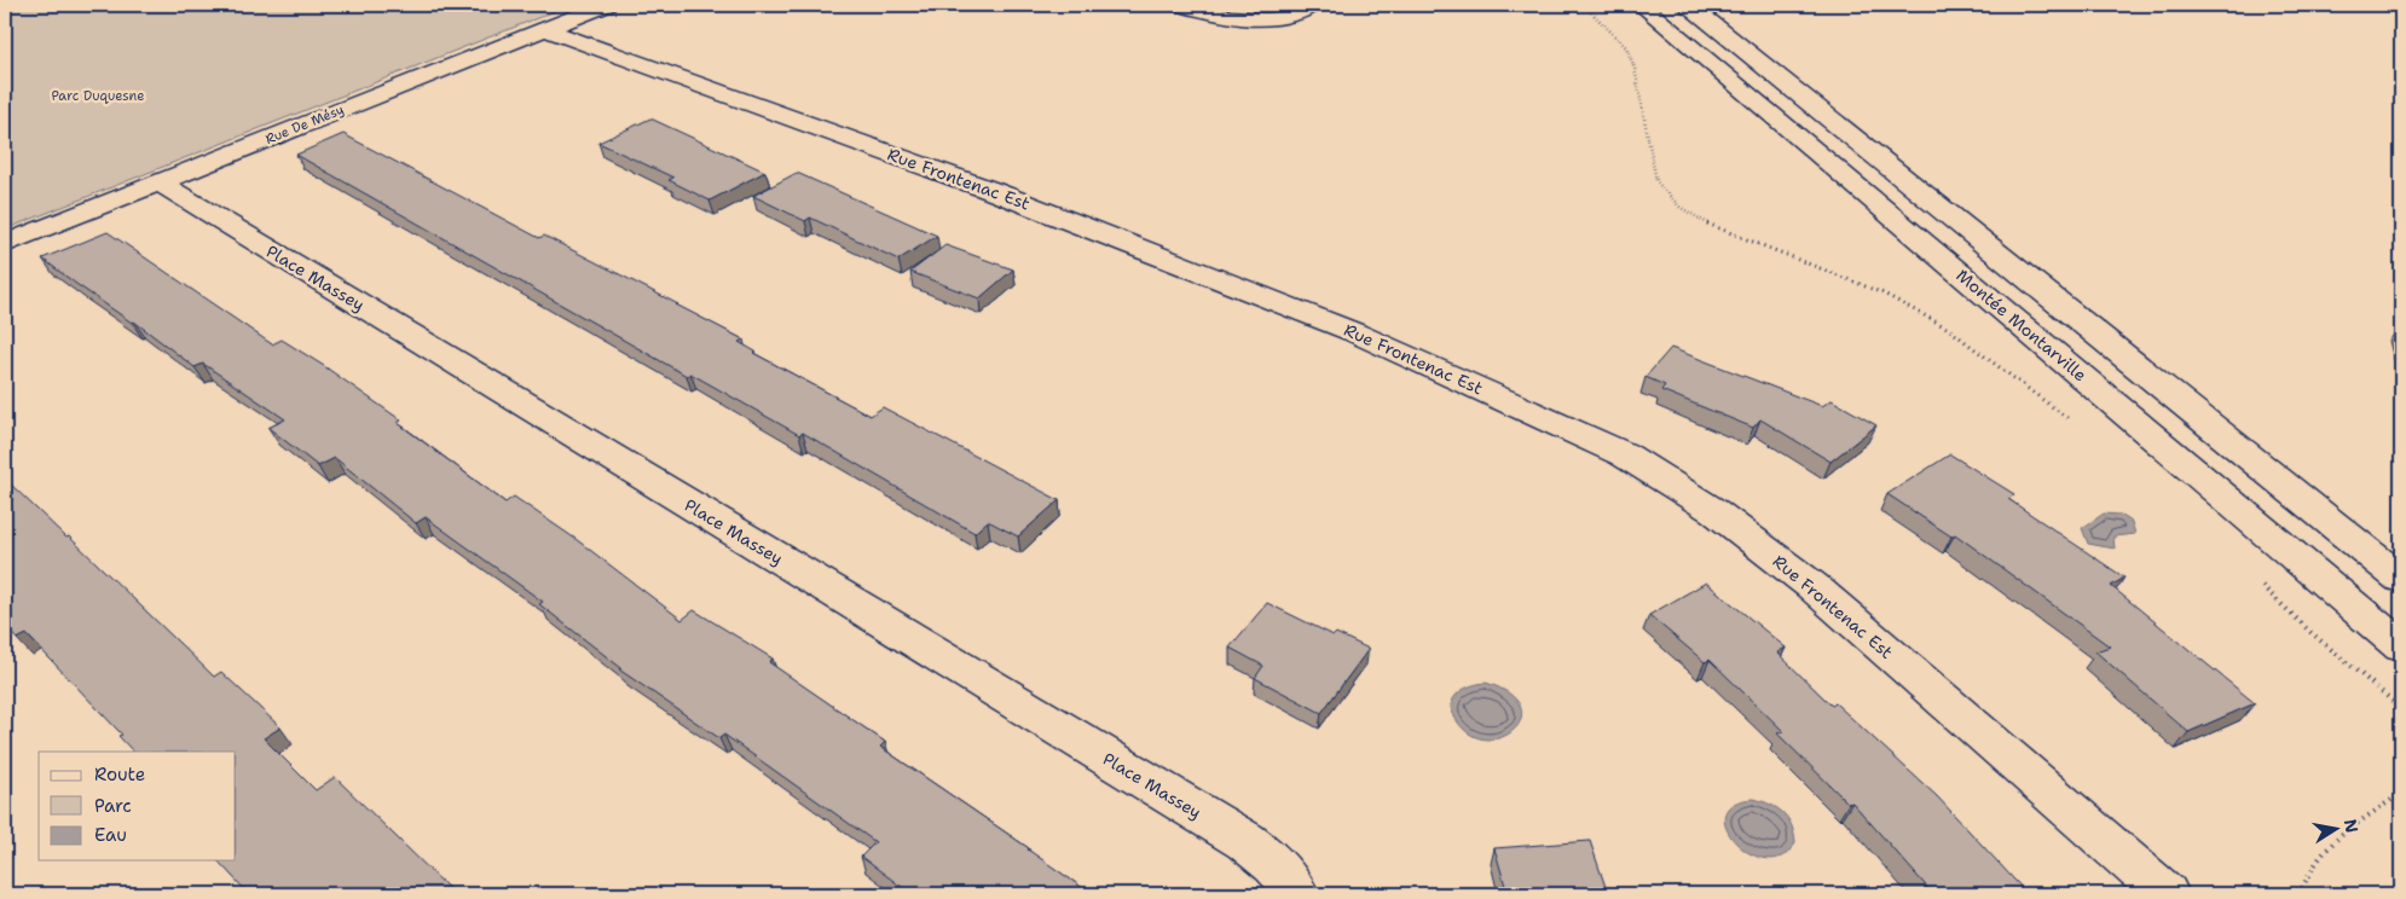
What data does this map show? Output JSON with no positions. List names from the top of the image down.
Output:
{
  "streets": {
    "street": [
      "Rue De Mésy",
      "Rue Frontenac Est",
      "Place Massey",
      "Montée Montarville"
    ]
  },
  "crossings": [
    ["Rue De Mésy", "Rue Frontenac Est"],
    ["Rue De Mésy", "Place Massey"]
  ],
  "parks": ["Parc Duquesne"],
  "legend": ["Route", "Parc", "Eau"],
  "north": "right"
}
